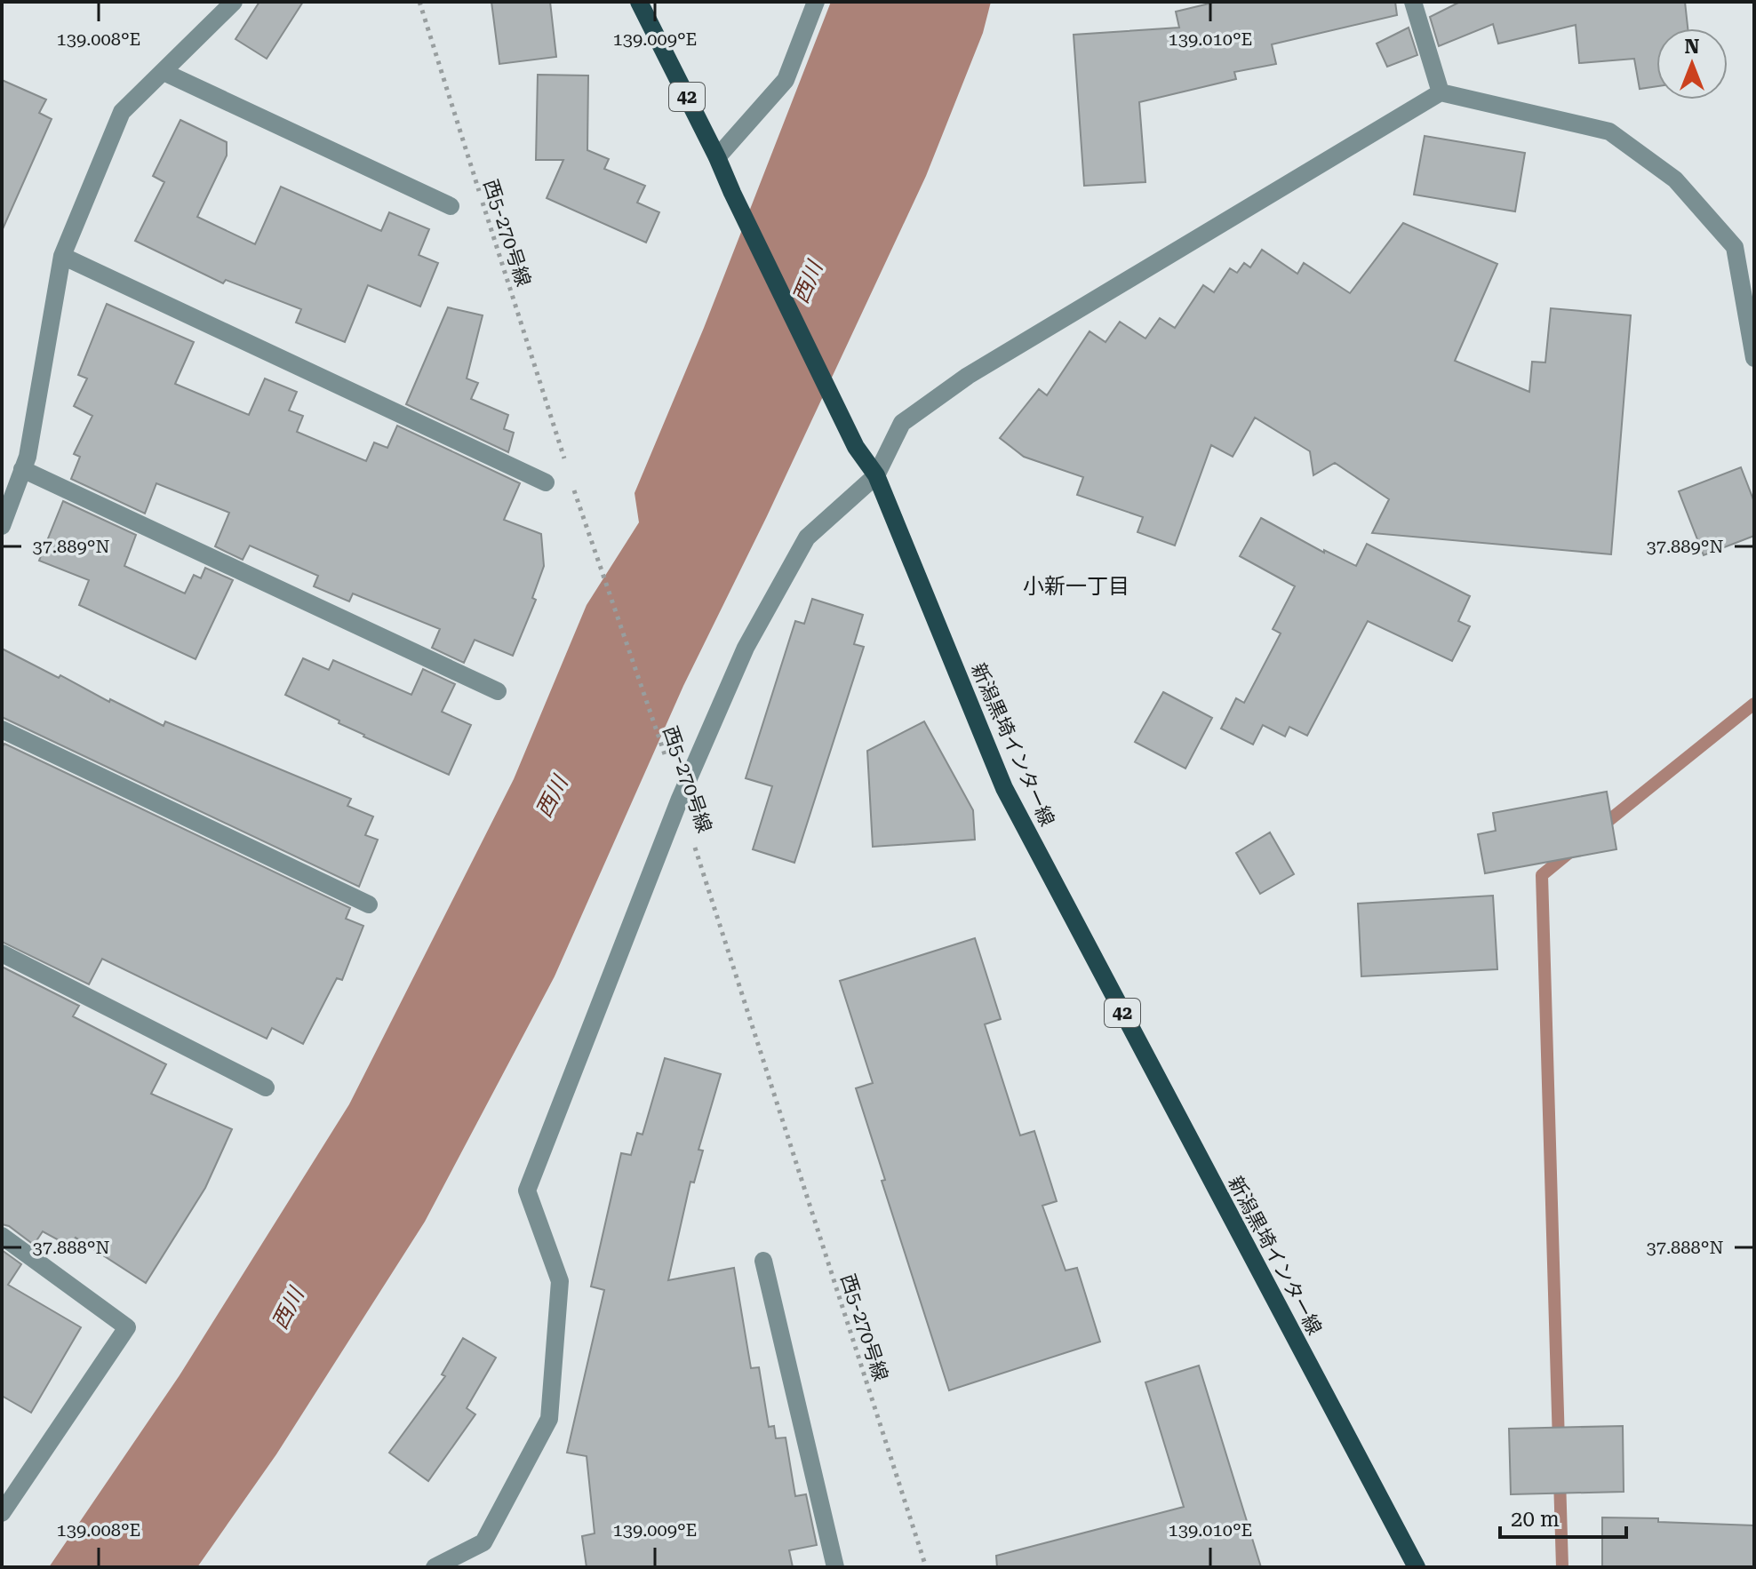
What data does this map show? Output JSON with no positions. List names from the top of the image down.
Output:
{
  "streets": {
    "main road": ["42", "新潟黒埼インター線"],
    "path": ["西5-270号線"]
  },
  "districts": ["小新一丁目"],
  "water": ["西川"],
  "scale_bar": "20 m",
  "north": "top",
  "coordinates": [
    "139.008°E",
    "139.009°E",
    "139.010°E",
    "37.889°N",
    "37.888°N"
  ]
}
